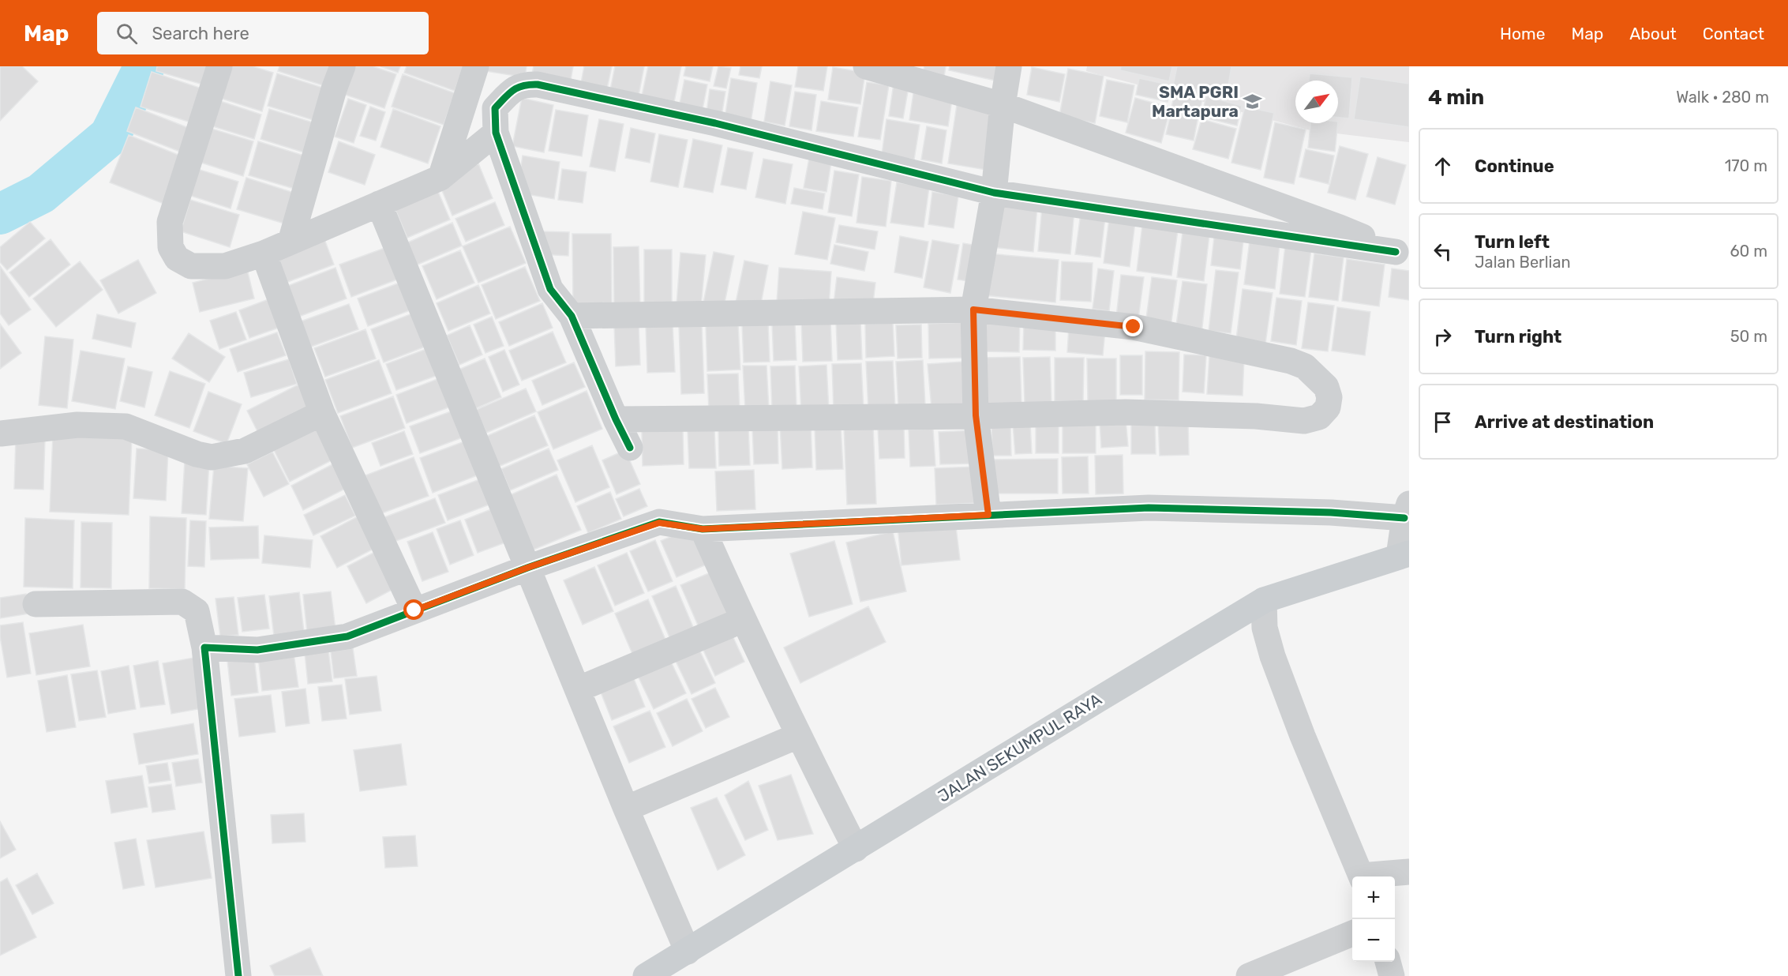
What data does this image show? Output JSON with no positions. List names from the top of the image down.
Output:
{
  "streets": {
    "main road": ["JALAN SEKUMPUL RAYA"]
  },
  "places": {
    "school or university": ["SMA PGRI Martapura"]
  },
  "north": "top right",
  "page": {
    "header": "Map",
    "search": "Search here",
    "nav": [
      "Home",
      "Map",
      "About",
      "Contact"
    ],
    "heading": ["4 min", "Walk · 280 m"],
    "list": [
      ["Continue", "170 m"],
      ["Turn left", "Jalan Berlian", "60 m"],
      ["Turn right", "50 m"],
      "Arrive at destination"
    ],
    "map_buttons": ["+", "−"]
  }
}
